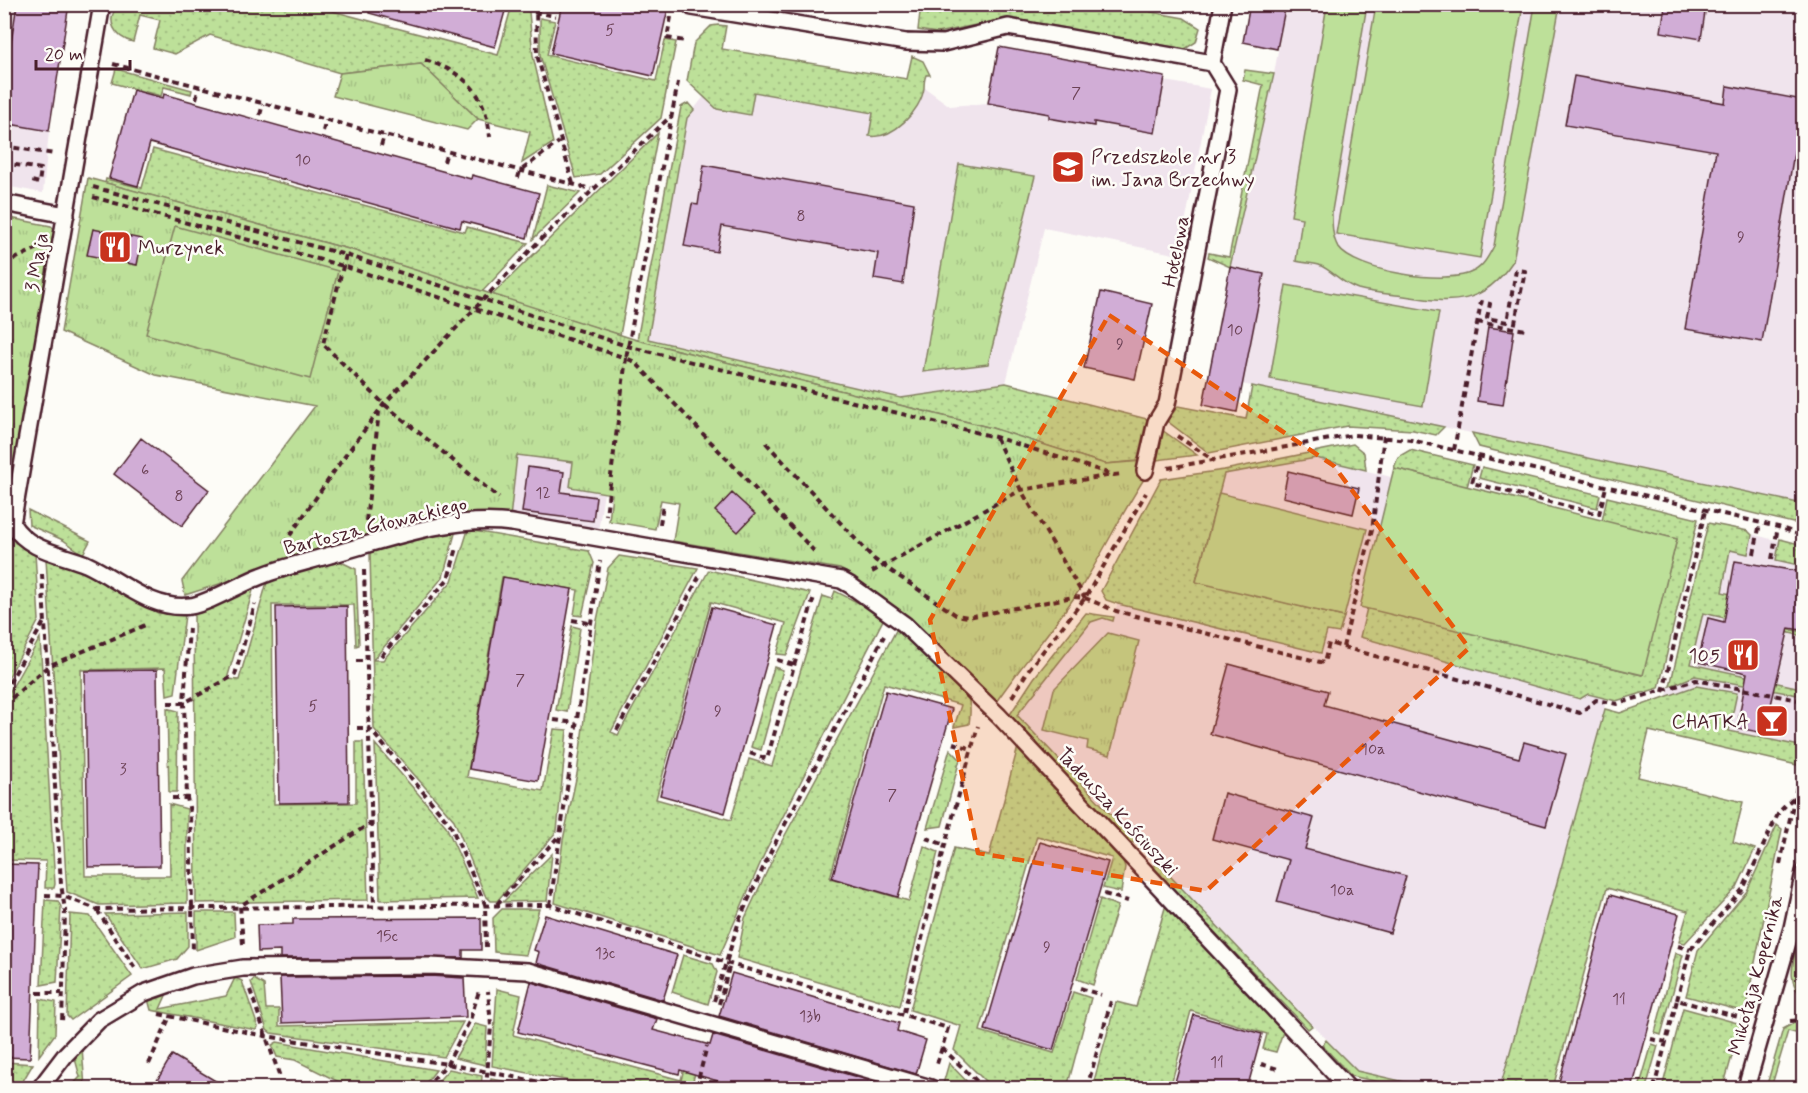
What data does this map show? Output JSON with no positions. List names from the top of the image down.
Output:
{
  "streets": {
    "lane": [
      "Hotelowa",
      "3 Maja",
      "Bartosza Głowackiego",
      "Tadeusza Kościuszki",
      "Mikołaja Kopernika"
    ]
  },
  "crossings": [
    ["3 Maja", "Bartosza Głowackiego"],
    ["Bartosza Głowackiego", "Tadeusza Kościuszki"]
  ],
  "places": {
    "school or university": ["Przedszkole nr 3 im. Jana Brzechwy"],
    "restaurant": ["Murzynek", "105"],
    "bar": ["CHATKA"]
  },
  "house_numbers": [
    "5",
    "7",
    "10",
    "8",
    "9",
    "10",
    "9",
    "6",
    "12",
    "8",
    "7",
    "5",
    "9",
    "10a",
    "3",
    "7",
    "10a",
    "15c",
    "9",
    "13c",
    "11",
    "13b",
    "11"
  ],
  "scale_bar": "20 m"
}
